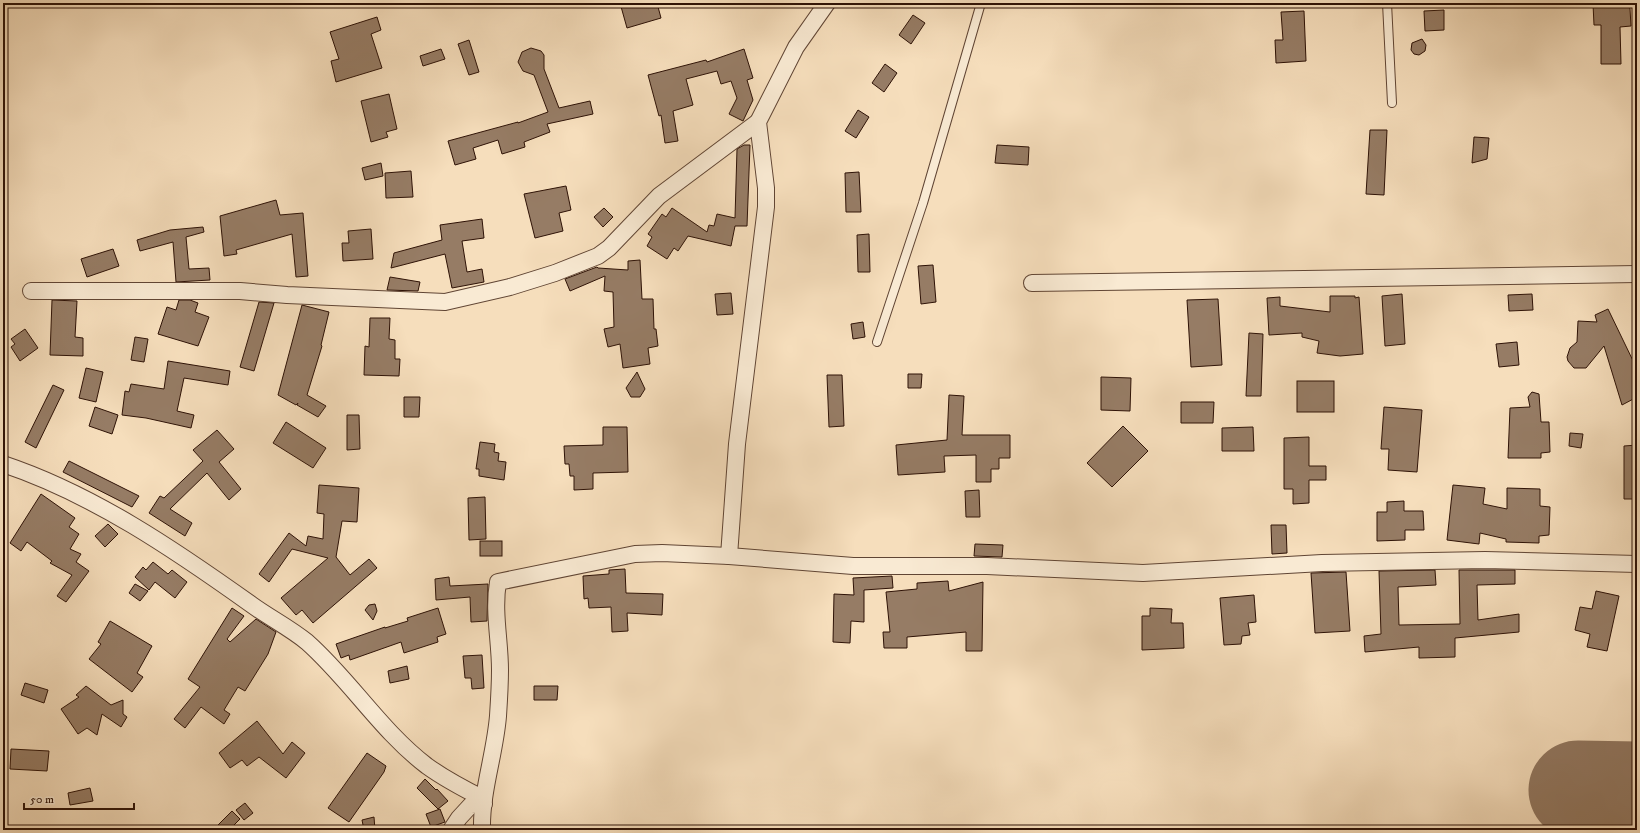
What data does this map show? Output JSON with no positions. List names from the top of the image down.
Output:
{
  "scale_bar": "50 m"
}
